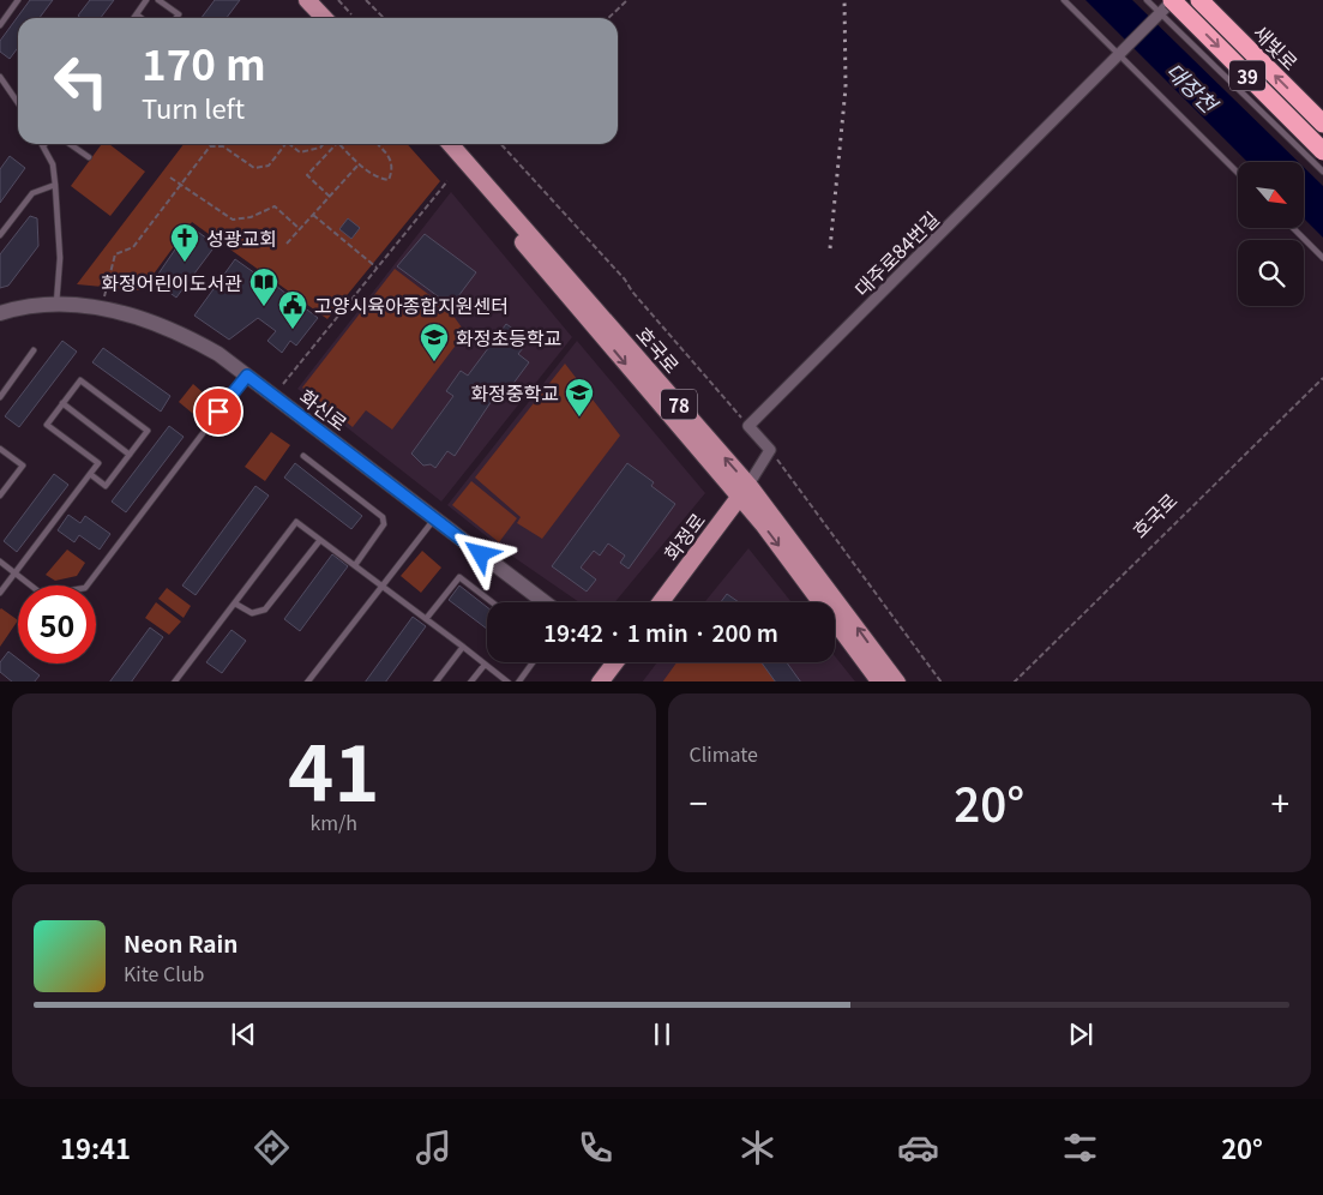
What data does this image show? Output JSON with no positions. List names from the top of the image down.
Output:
{
  "streets": {
    "highway": ["새빛로", "39"],
    "main road": [
      "호국로",
      "78",
      "화신로",
      "화정로"
    ],
    "street": ["대주로84번길"]
  },
  "crossings": [
    ["새빛로", "대주로84번길"],
    ["호국로", "화정로"]
  ],
  "water": ["대장천"],
  "places": {
    "church": ["성광교회"],
    "library": ["화정어린이도서관"],
    "public building": ["고양시육아종합지원센터"],
    "school or university": ["화정초등학교", "화정중학교"]
  },
  "north": "bottom right",
  "page": {
    "turn": ["170 m", "Turn left"],
    "limit": "50",
    "trip": "19:42 · 1 min · 200 m",
    "tile": [
      ["41", "km/h"],
      "Climate"
    ],
    "heat": ["−", "20°", "+"],
    "song": ["Neon Rain", "Kite Club"],
    "tabs": ["19:41", "20°"]
  }
}
